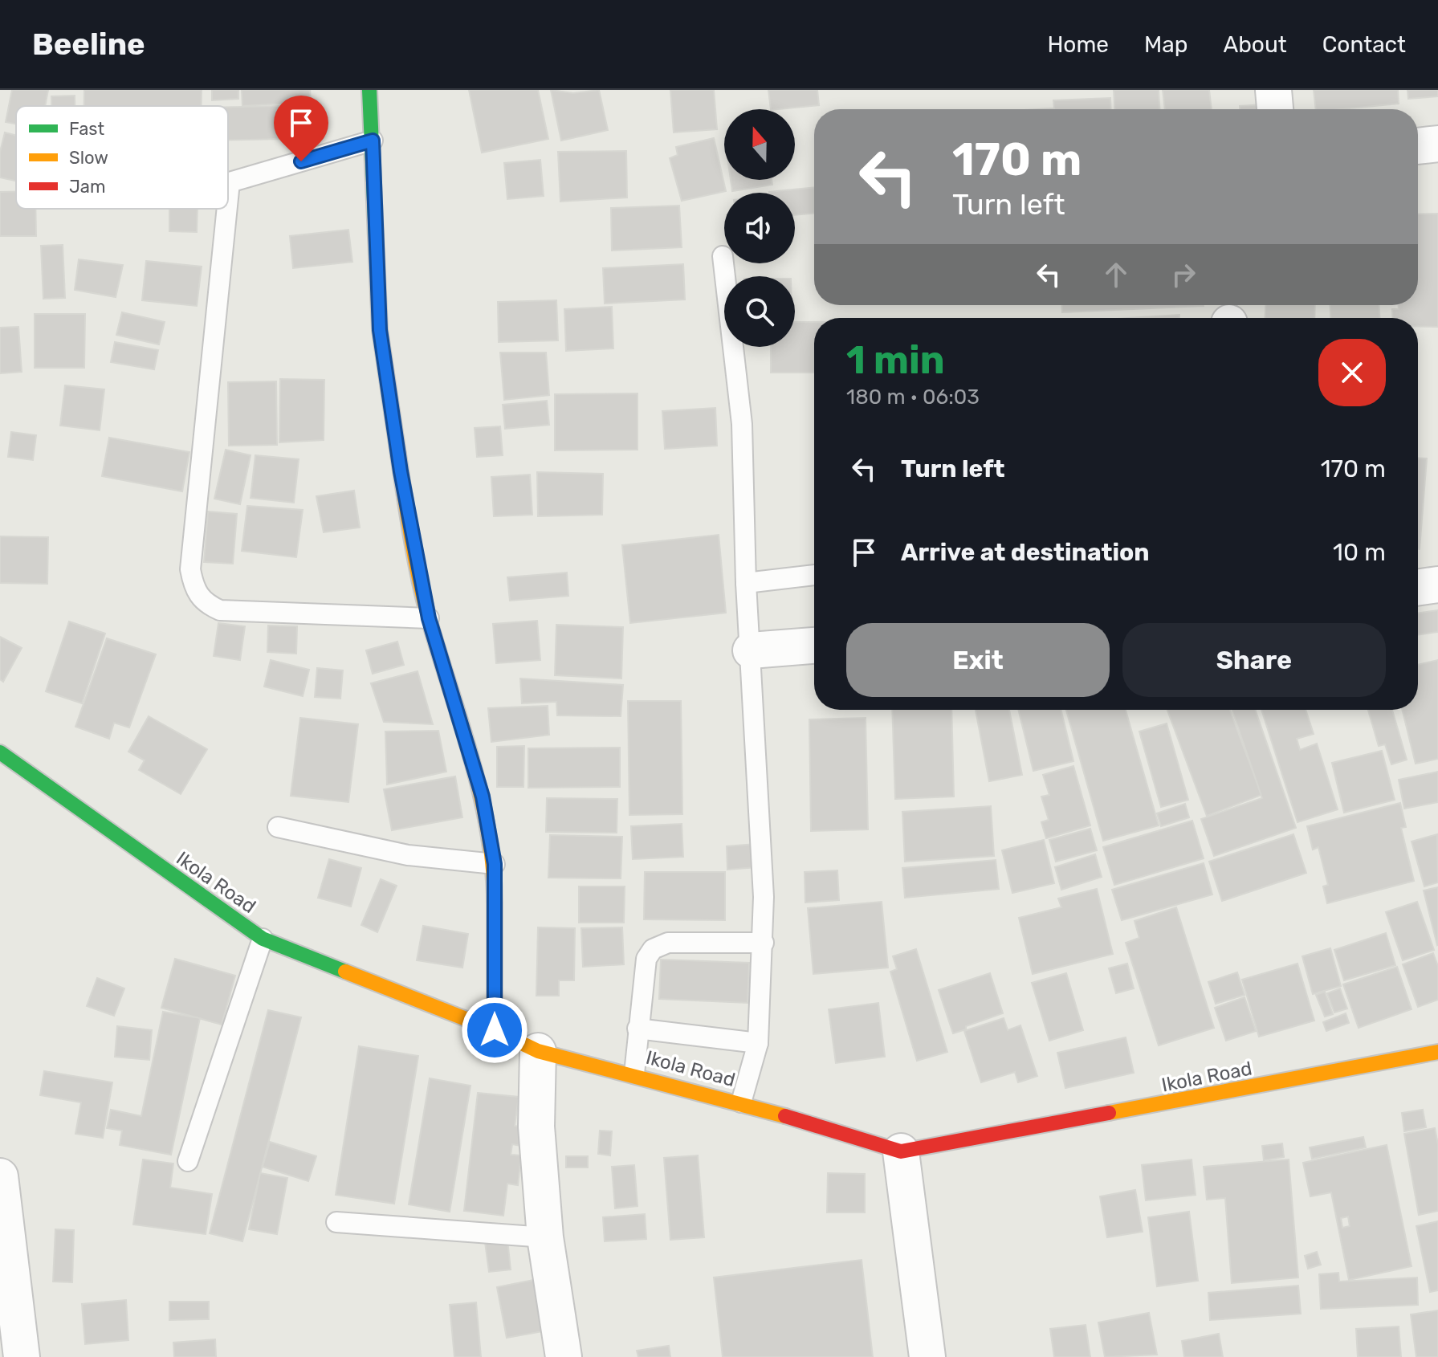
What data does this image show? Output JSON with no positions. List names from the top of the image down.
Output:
{
  "streets": {
    "street": ["Ikola Road"]
  },
  "legend": ["Fast", "Slow", "Jam"],
  "north": "top",
  "page": {
    "header": "Beeline",
    "nav": [
      "Home",
      "Map",
      "About",
      "Contact"
    ],
    "turn": ["170 m", "Turn left"],
    "heading": ["1 min", "180 m · 06:03"],
    "list": [
      {
        "name": "Turn left",
        "value": "170 m"
      },
      {
        "name": "Arrive at destination",
        "value": "10 m"
      }
    ],
    "buttons": ["Exit", "Share"]
  }
}
